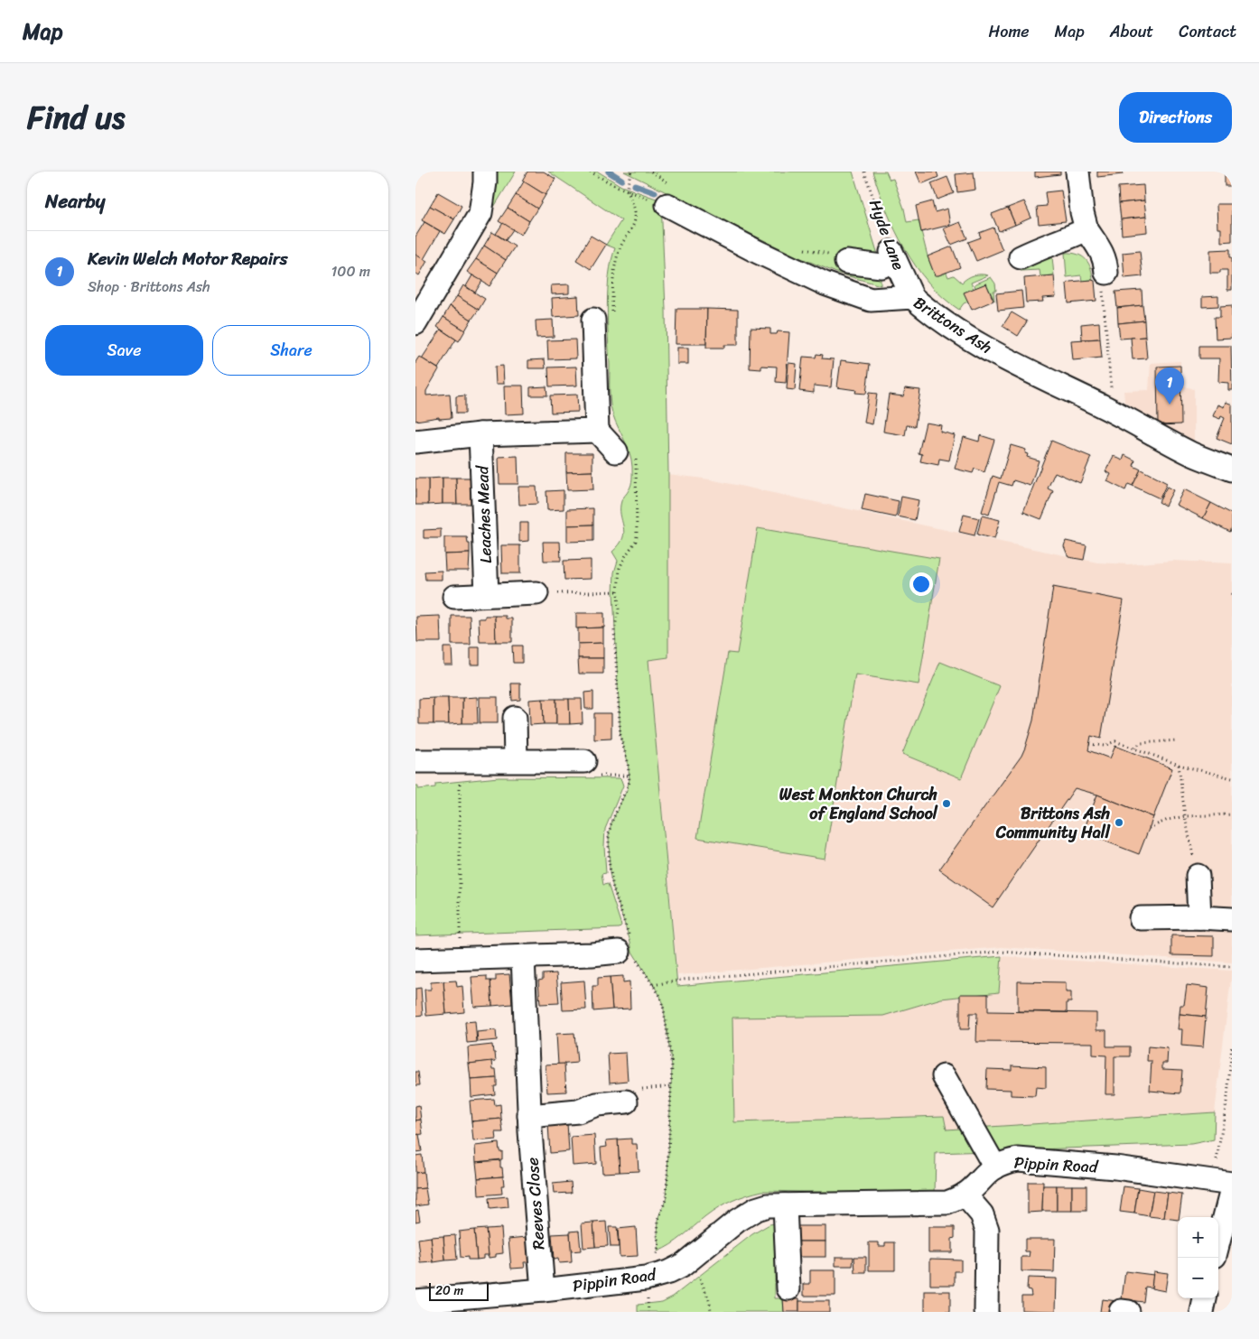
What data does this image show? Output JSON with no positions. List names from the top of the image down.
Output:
{
  "streets": {
    "street": [
      "Hyde Lane",
      "Brittons Ash",
      "Leaches Mead",
      "Pippin Road",
      "Reeves Close"
    ]
  },
  "crossings": [
    ["Hyde Lane", "Brittons Ash"],
    ["Pippin Road", "Reeves Close"]
  ],
  "places": ["West Monkton Church of England School", "Brittons Ash Community Hall"],
  "scale_bar": "20 m",
  "page": {
    "header": "Map",
    "nav": [
      "Home",
      "Map",
      "About",
      "Contact"
    ],
    "title": "Find us",
    "buttons": [
      "Directions",
      ["Save", "Share"]
    ],
    "heading": "Nearby",
    "list": [
      {
        "mark": "1",
        "name": "Kevin Welch Motor Repairs",
        "note": "Shop · Brittons Ash",
        "value": "100 m"
      }
    ],
    "pins": "1",
    "map_buttons": ["+", "−"],
    "scale": "20 m"
  }
}
